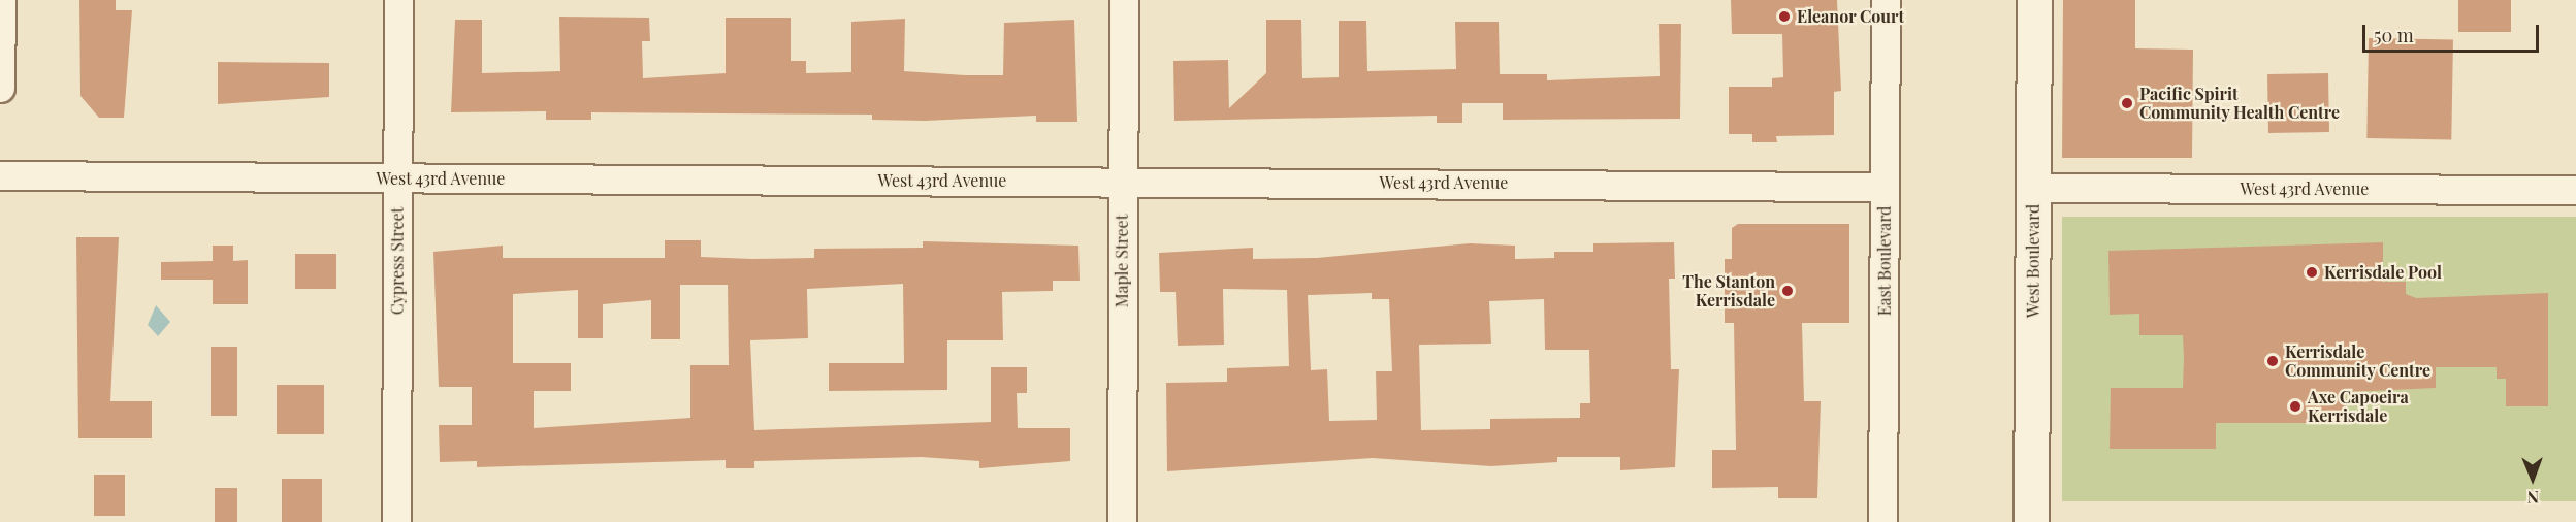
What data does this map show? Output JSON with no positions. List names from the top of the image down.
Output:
{
  "streets": {
    "street": [
      "West 43rd Avenue",
      "Cypress Street",
      "Maple Street",
      "East Boulevard",
      "West Boulevard"
    ]
  },
  "crossings": [
    ["West 43rd Avenue", "Cypress Street"],
    ["West 43rd Avenue", "Maple Street"],
    ["West 43rd Avenue", "East Boulevard"],
    ["West 43rd Avenue", "West Boulevard"]
  ],
  "places": [
    "Eleanor Court",
    "Pacific Spirit Community Health Centre",
    "Kerrisdale Pool",
    "The Stanton Kerrisdale",
    "Kerrisdale Community Centre",
    "Axe Capoeira Kerrisdale"
  ],
  "scale_bar": "50 m",
  "north": "bottom"
}
